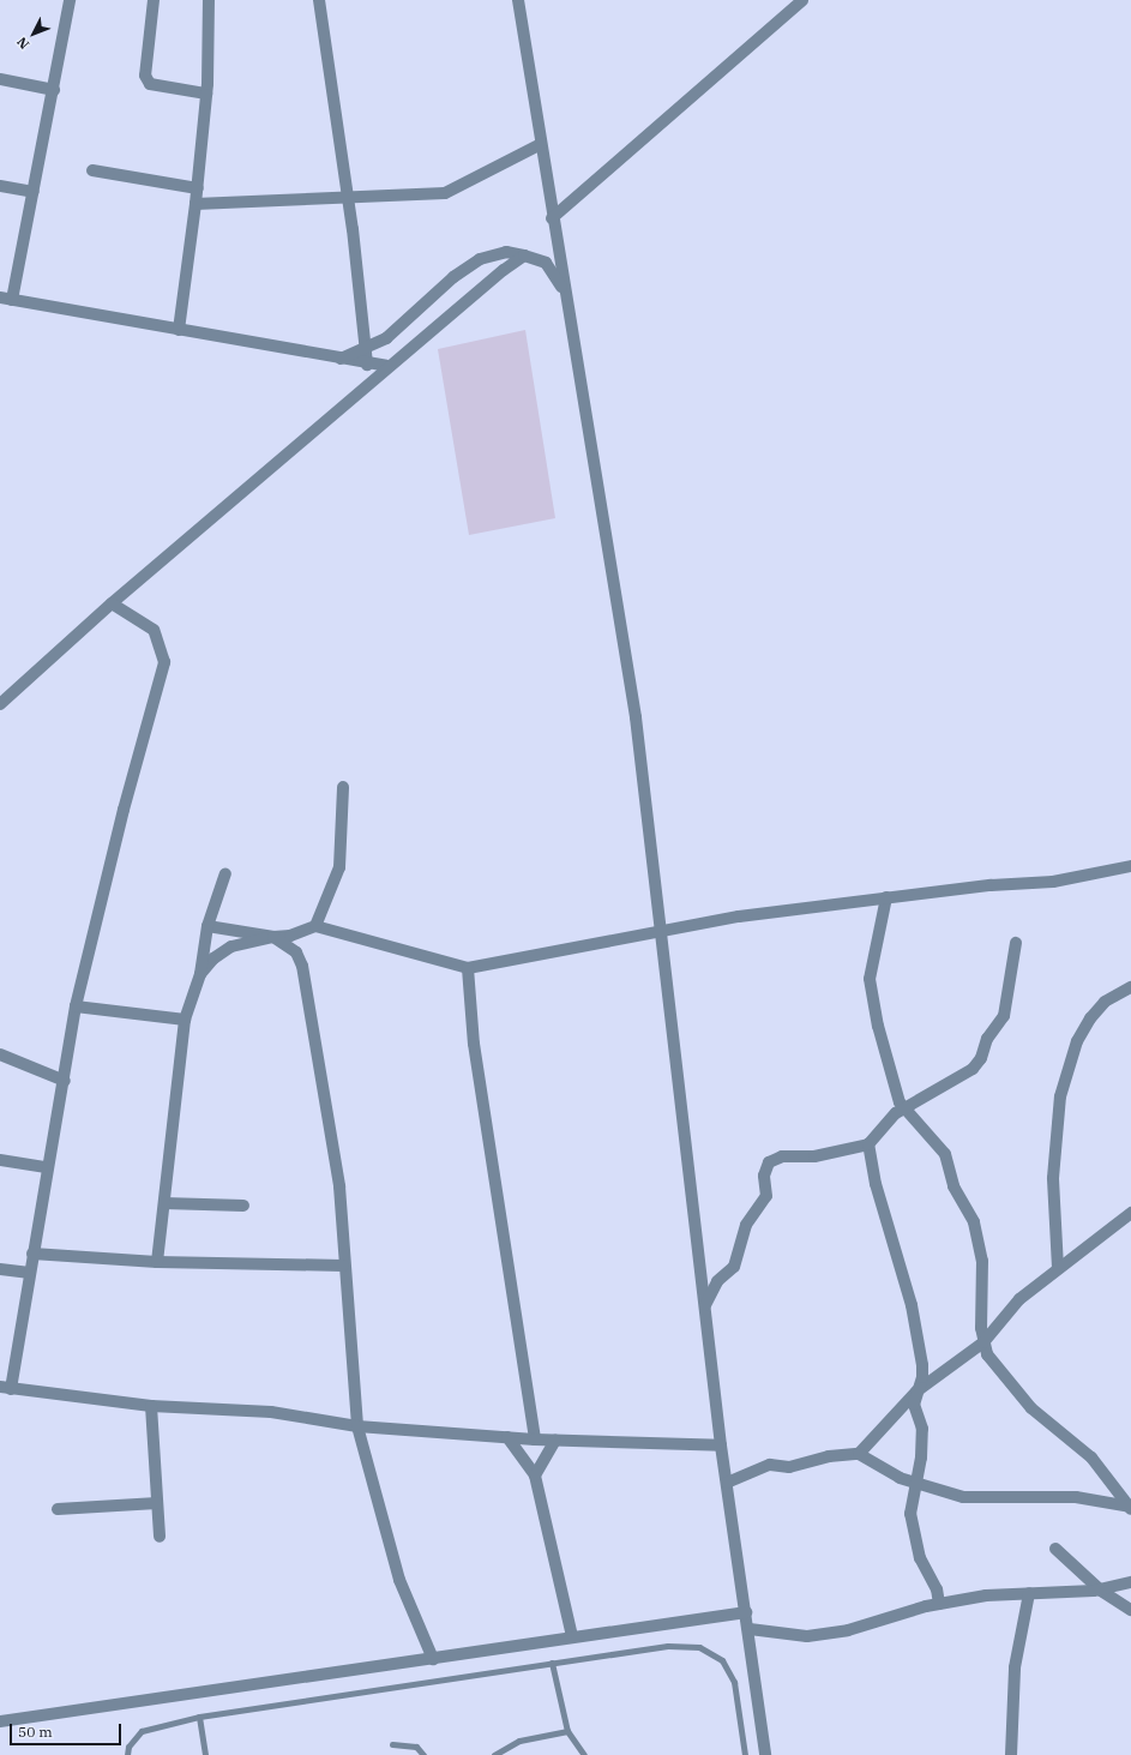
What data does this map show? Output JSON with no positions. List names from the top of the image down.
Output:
{
  "scale_bar": "50 m",
  "north": "bottom left"
}
